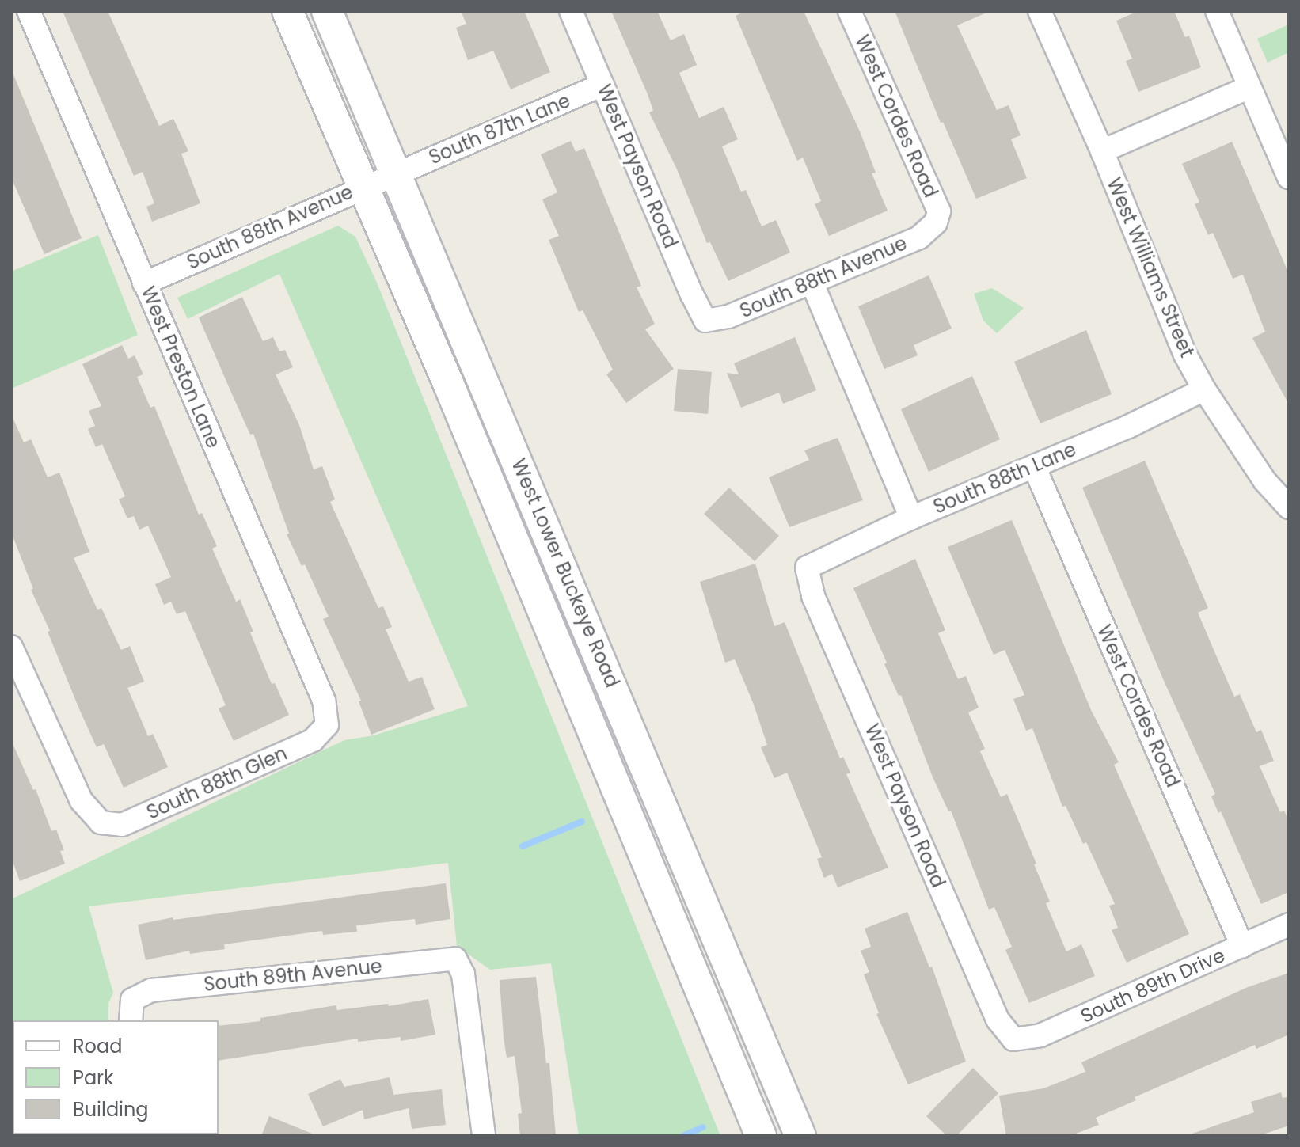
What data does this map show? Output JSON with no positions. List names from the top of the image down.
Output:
{
  "streets": {
    "main road": ["West Lower Buckeye Road"],
    "street": [
      "West Cordes Road",
      "South 87th Lane",
      "West Payson Road",
      "South 88th Avenue",
      "West Williams Street",
      "West Preston Lane",
      "South 88th Lane",
      "South 88th Glen",
      "South 89th Avenue",
      "South 89th Drive"
    ]
  },
  "crossings": [
    ["West Cordes Road", "South 88th Avenue"],
    ["West Cordes Road", "South 88th Lane"],
    ["West Cordes Road", "South 89th Drive"],
    ["South 87th Lane", "West Payson Road"],
    ["South 87th Lane", "South 88th Avenue"],
    ["South 87th Lane", "West Lower Buckeye Road"],
    ["West Payson Road", "South 88th Avenue"],
    ["West Payson Road", "South 88th Lane"],
    ["West Payson Road", "South 89th Drive"],
    ["South 88th Avenue", "West Preston Lane"],
    ["South 88th Avenue", "West Lower Buckeye Road"],
    ["West Williams Street", "South 88th Lane"],
    ["West Preston Lane", "South 88th Glen"]
  ],
  "legend": ["Road", "Park", "Building"]
}
